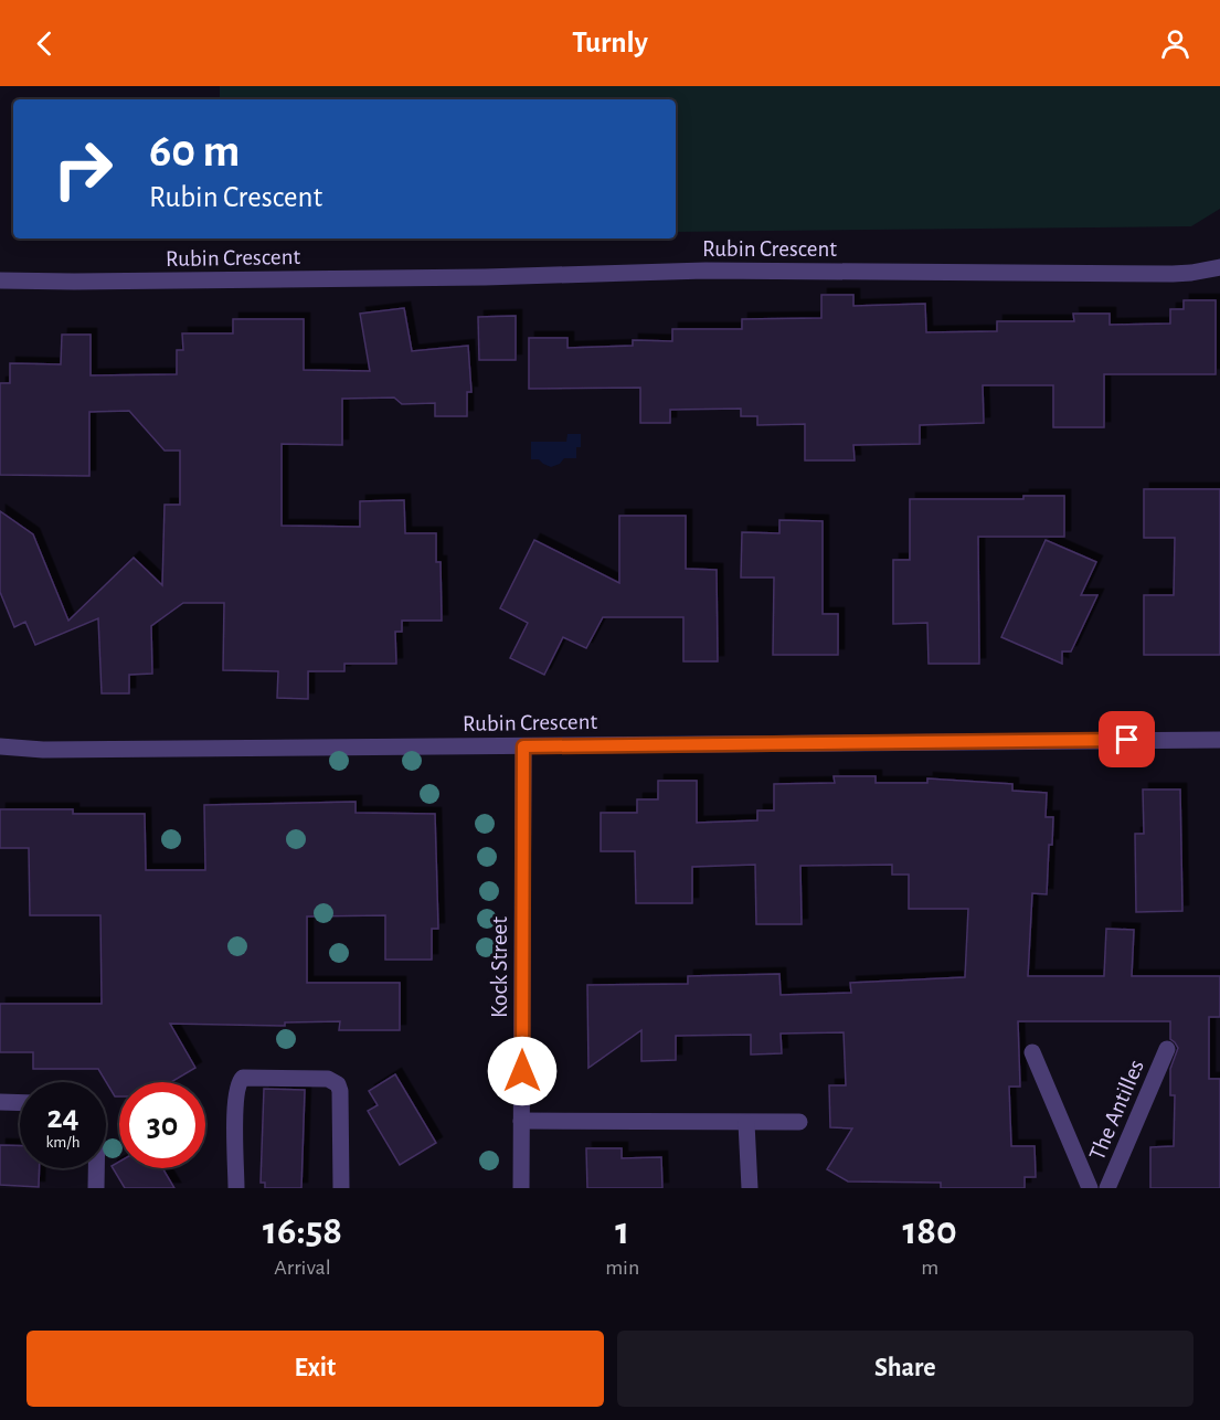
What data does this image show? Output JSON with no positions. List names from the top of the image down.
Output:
{
  "streets": {
    "street": ["Rubin Crescent", "Kock Street", "The Antilles"]
  },
  "crossings": [
    ["Rubin Crescent", "Kock Street"]
  ],
  "page": {
    "header": "Turnly",
    "turn": ["60 m", "Rubin Crescent"],
    "speed": "24 km/h",
    "limit": "30",
    "eta": [
      "16:58",
      "Arrival",
      "1",
      "min",
      "180",
      "m"
    ],
    "buttons": ["Exit", "Share"]
  }
}
